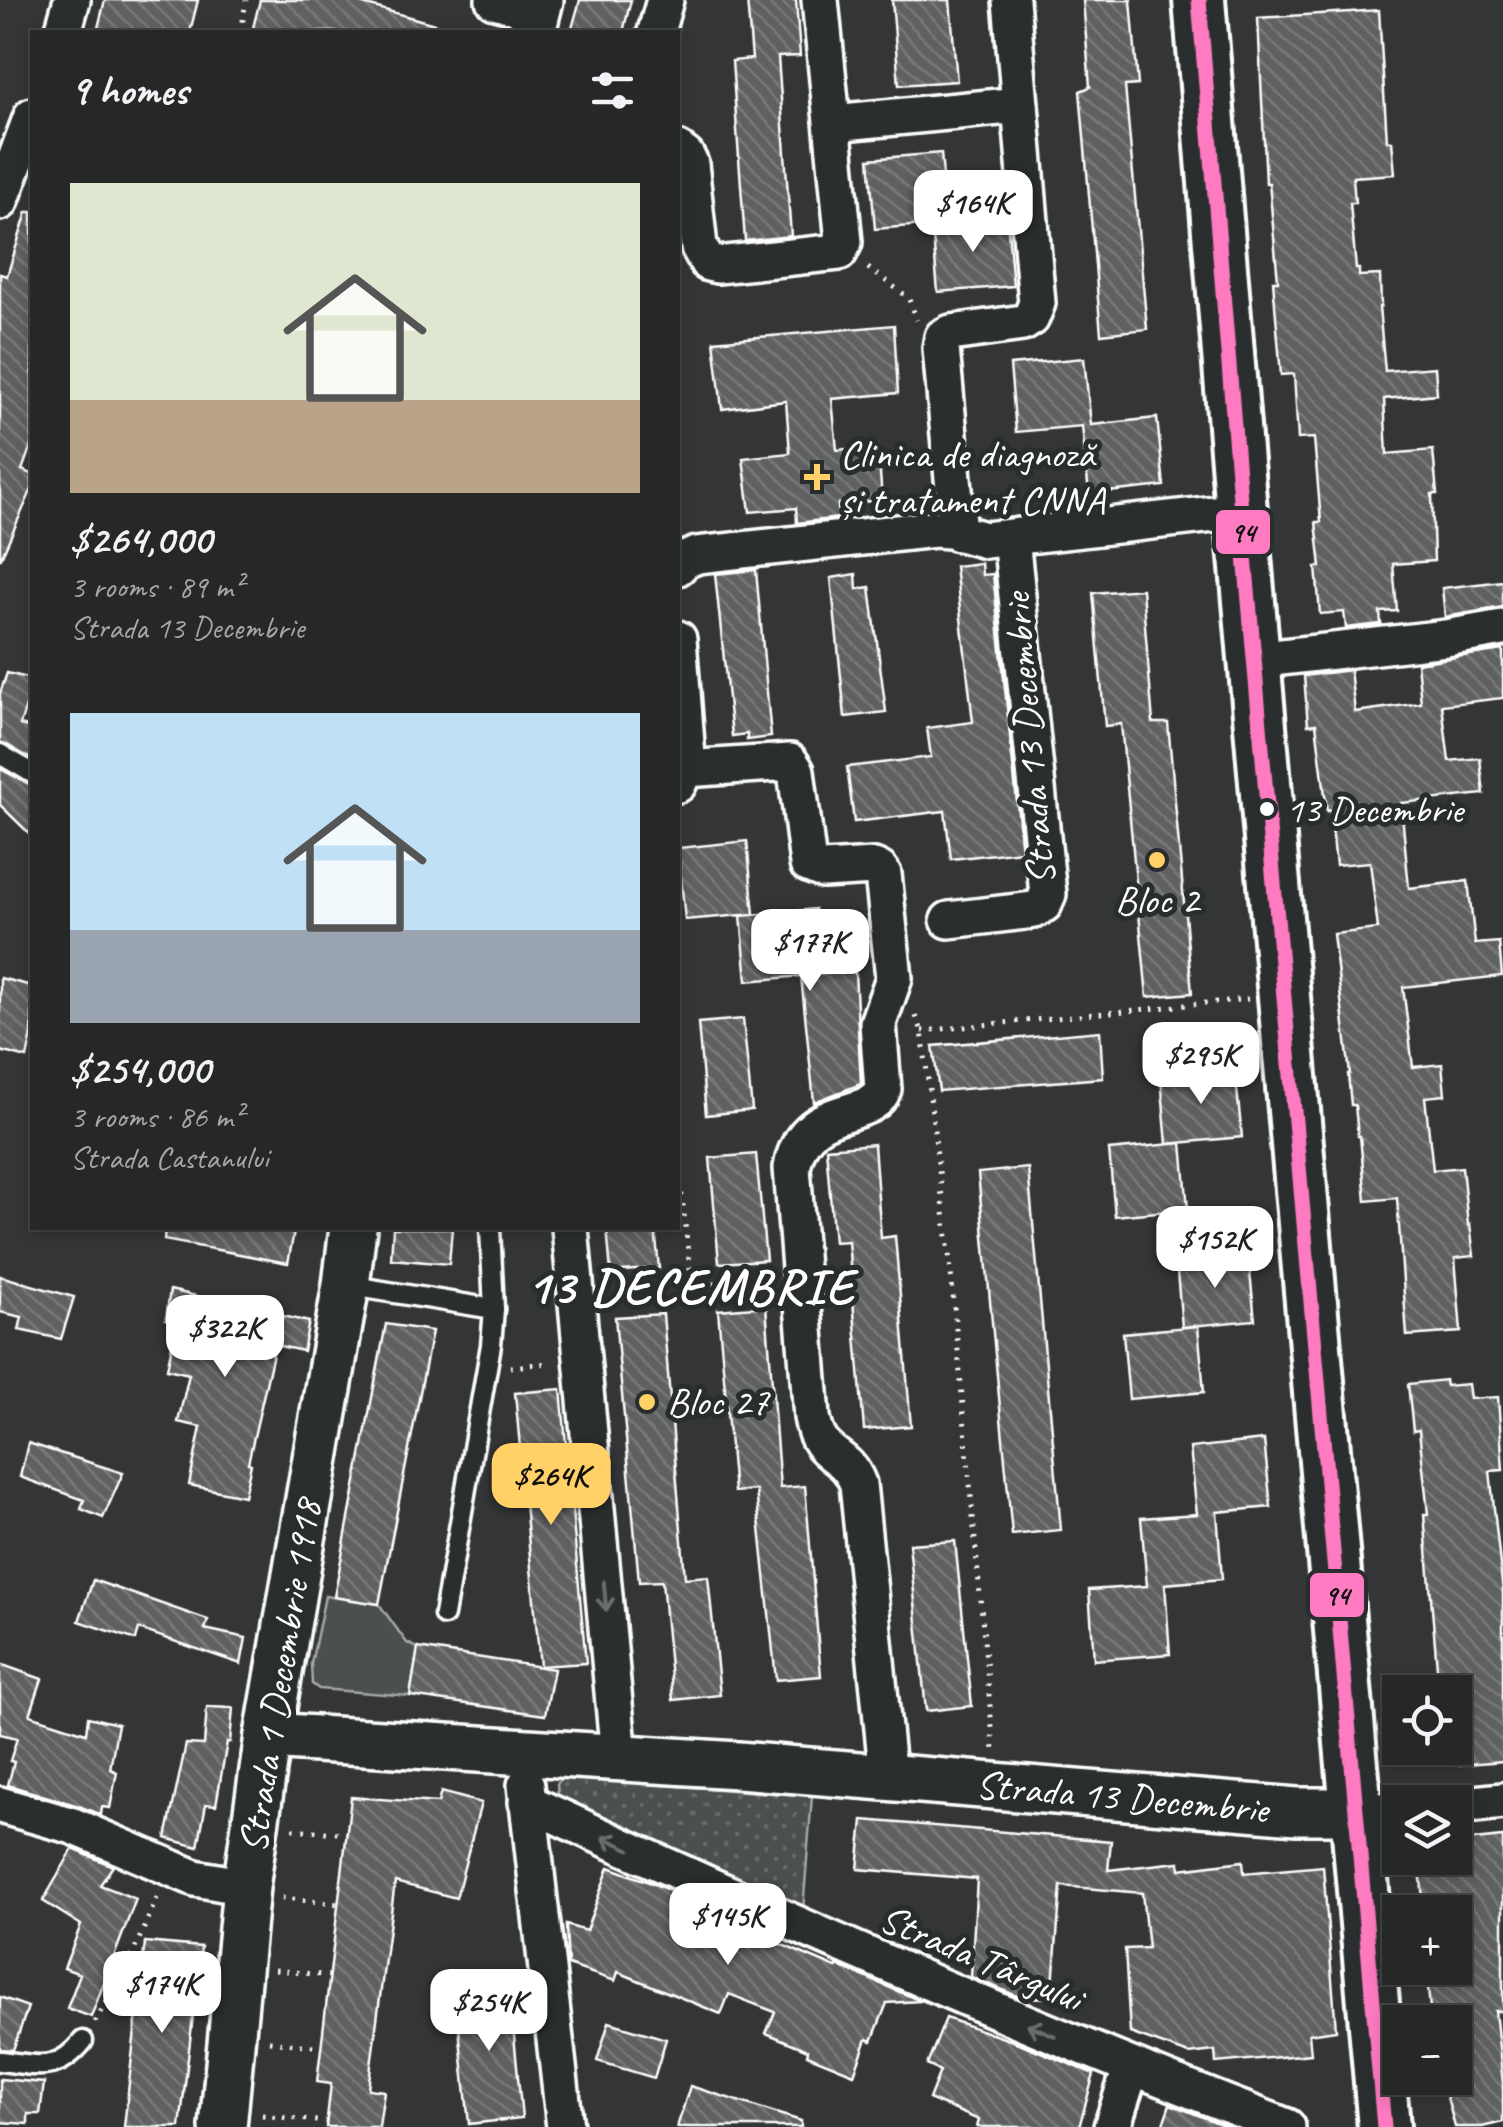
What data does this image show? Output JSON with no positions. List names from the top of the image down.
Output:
{
  "streets": {
    "street": ["Strada 13 Decembrie", "Strada 1 Decembrie 1918", "Strada Târgului"]
  },
  "crossings": [
    ["Strada 13 Decembrie", "Strada 1 Decembrie 1918"]
  ],
  "one_way": ["Strada Târgului"],
  "districts": ["13 DECEMBRIE"],
  "places": {
    "health": ["Clinica de diagnoză și tratament CNNA"],
    "other": ["13 Decembrie", "Bloc 2", "Bloc 27"]
  },
  "lines": ["transit line 94"],
  "page": {
    "heading": "9 homes",
    "list": [
      {
        "name": "$264,000",
        "note": "3 rooms · 89 m² · Strada 13 Decembrie"
      },
      {
        "name": "$254,000",
        "note": "3 rooms · 86 m² · Strada Castanului"
      }
    ],
    "price": [
      "$164K",
      "$177K",
      "$295K",
      "$152K",
      "$322K",
      "$264K",
      "$145K",
      "$174K",
      "$254K"
    ],
    "map_buttons": ["+", "−"]
  }
}
